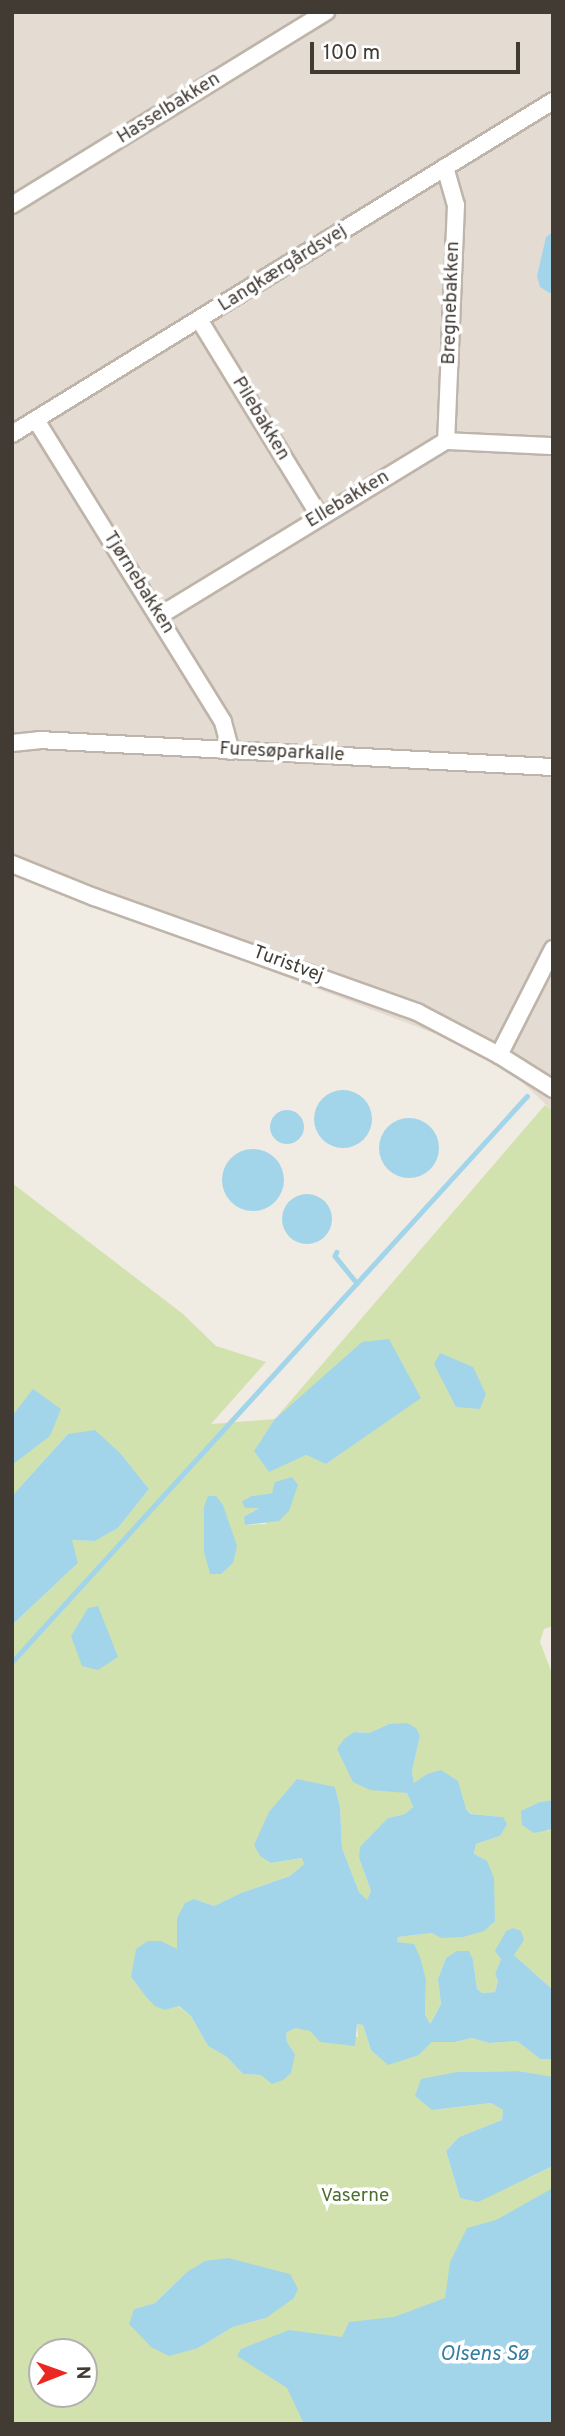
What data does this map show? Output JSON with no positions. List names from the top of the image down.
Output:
{
  "streets": {
    "street": [
      "Hasselbakken",
      "Langkærgårdsvej",
      "Bregnebakken",
      "Pilebakken",
      "Ellebakken",
      "Tjørnebakken",
      "Furesøparkalle",
      "Turistvej"
    ]
  },
  "crossings": [
    ["Langkærgårdsvej", "Bregnebakken"],
    ["Langkærgårdsvej", "Pilebakken"],
    ["Langkærgårdsvej", "Tjørnebakken"],
    ["Bregnebakken", "Ellebakken"],
    ["Pilebakken", "Ellebakken"],
    ["Ellebakken", "Tjørnebakken"],
    ["Tjørnebakken", "Furesøparkalle"]
  ],
  "water": ["Olsens Sø"],
  "parks": ["Vaserne"],
  "scale_bar": "100 m",
  "north": "right"
}
